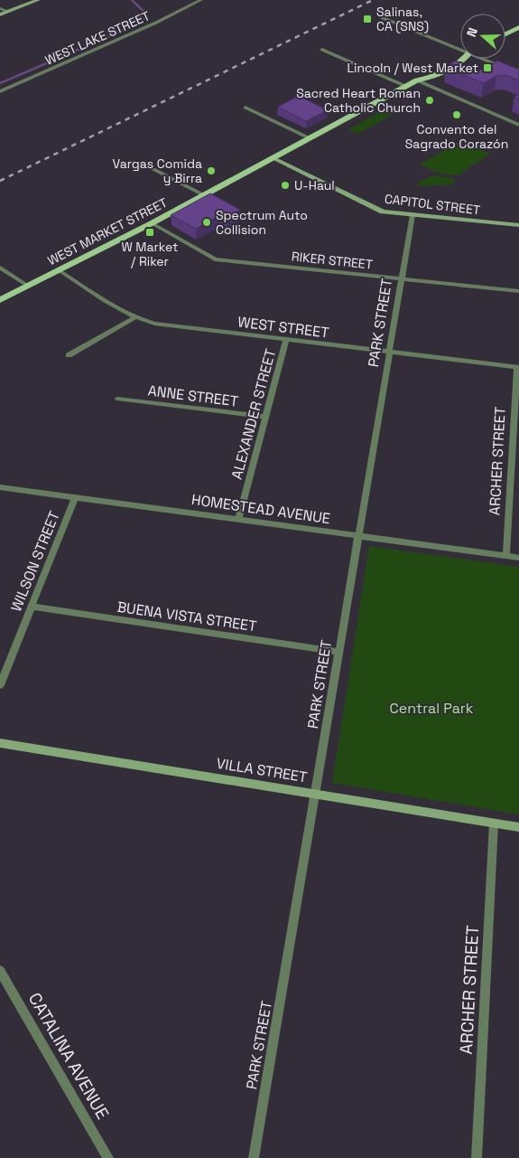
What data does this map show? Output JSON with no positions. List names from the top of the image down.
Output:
{
  "streets": {
    "main road": ["WEST MARKET STREET"],
    "street": [
      "WEST LAKE STREET",
      "CAPITOL STREET",
      "RIKER STREET",
      "PARK STREET",
      "WEST STREET",
      "ANNE STREET",
      "ALEXANDER STREET",
      "ARCHER STREET",
      "HOMESTEAD AVENUE",
      "WILSON STREET",
      "BUENA VISTA STREET",
      "VILLA STREET",
      "CATALINA AVENUE"
    ]
  },
  "crossings": [
    ["CAPITOL STREET", "WEST MARKET STREET"],
    ["CAPITOL STREET", "PARK STREET"],
    ["WEST MARKET STREET", "RIKER STREET"],
    ["WEST MARKET STREET", "WEST STREET"],
    ["RIKER STREET", "PARK STREET"],
    ["PARK STREET", "WEST STREET"],
    ["PARK STREET", "HOMESTEAD AVENUE"],
    ["PARK STREET", "BUENA VISTA STREET"],
    ["PARK STREET", "VILLA STREET"],
    ["WEST STREET", "ALEXANDER STREET"],
    ["WEST STREET", "ARCHER STREET"],
    ["ANNE STREET", "ALEXANDER STREET"],
    ["ALEXANDER STREET", "HOMESTEAD AVENUE"],
    ["ARCHER STREET", "HOMESTEAD AVENUE"],
    ["ARCHER STREET", "VILLA STREET"],
    ["HOMESTEAD AVENUE", "WILSON STREET"],
    ["WILSON STREET", "BUENA VISTA STREET"]
  ],
  "parks": ["Central Park"],
  "places": {
    "transit": ["Salinas, CA (SNS)", "Lincoln / West Market", "W Market / Riker"],
    "other": [
      "Sacred Heart Roman Catholic Church",
      "Convento del Sagrado Corazón",
      "Vargas Comida y Birra",
      "U-Haul",
      "Spectrum Auto Collision"
    ]
  },
  "north": "left"
}
